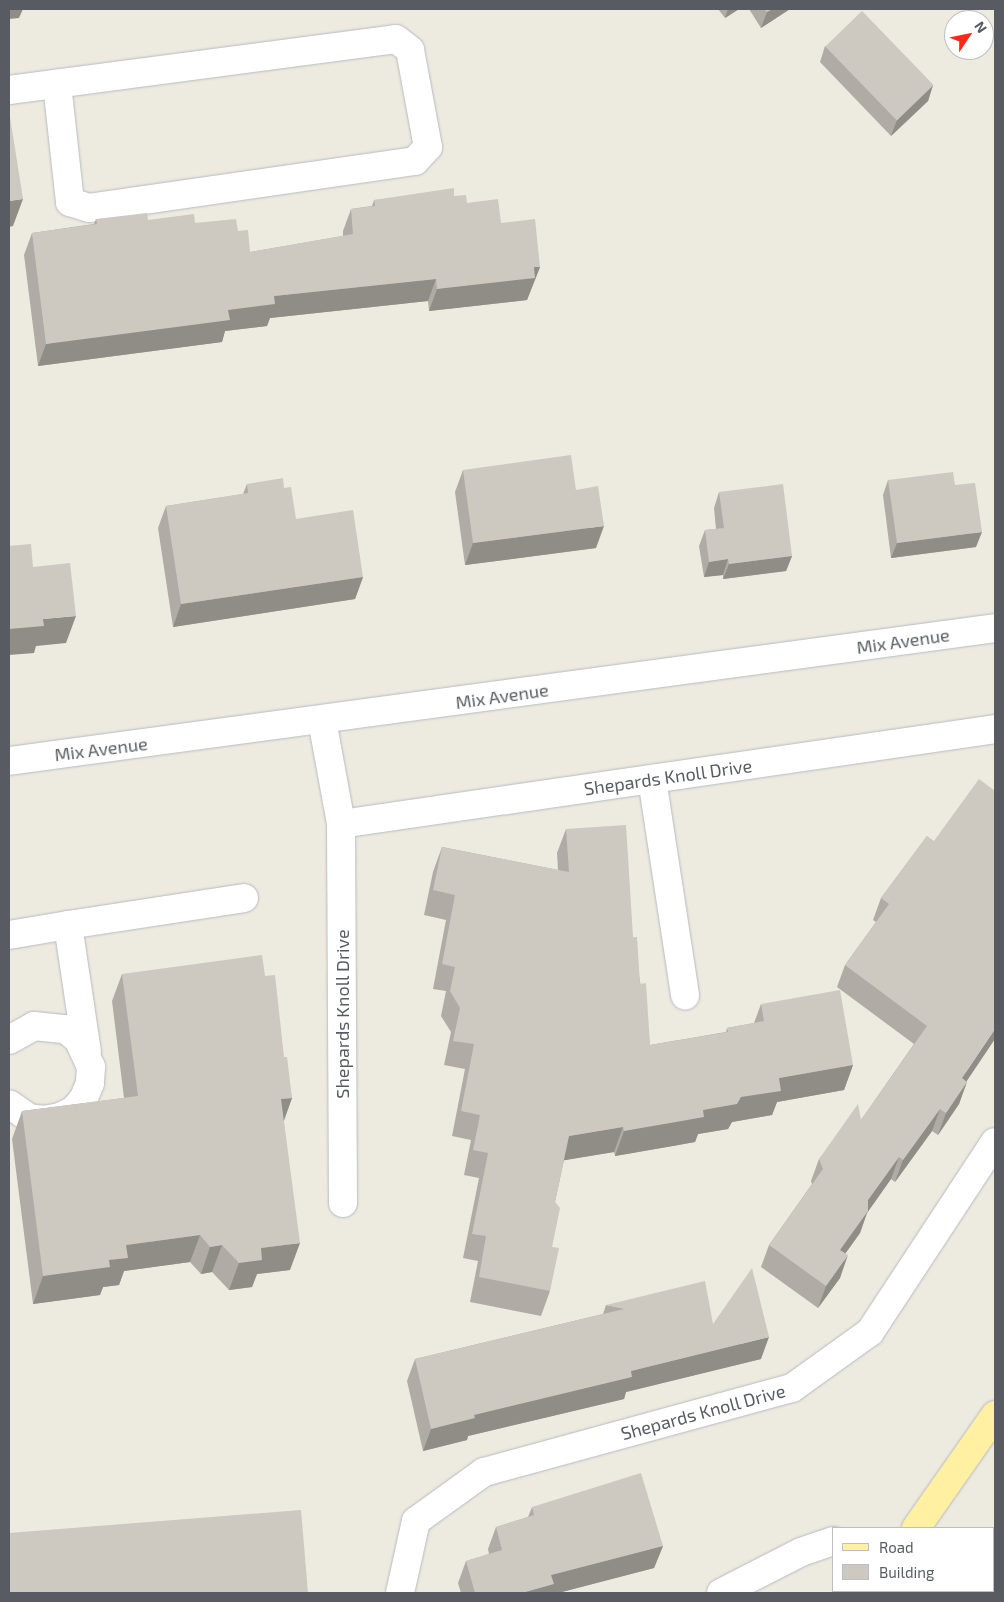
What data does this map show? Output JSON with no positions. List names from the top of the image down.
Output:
{
  "streets": {
    "street": ["Mix Avenue", "Shepards Knoll Drive"]
  },
  "crossings": [
    ["Mix Avenue", "Shepards Knoll Drive"]
  ],
  "legend": ["Road", "Building"],
  "north": "top right"
}
